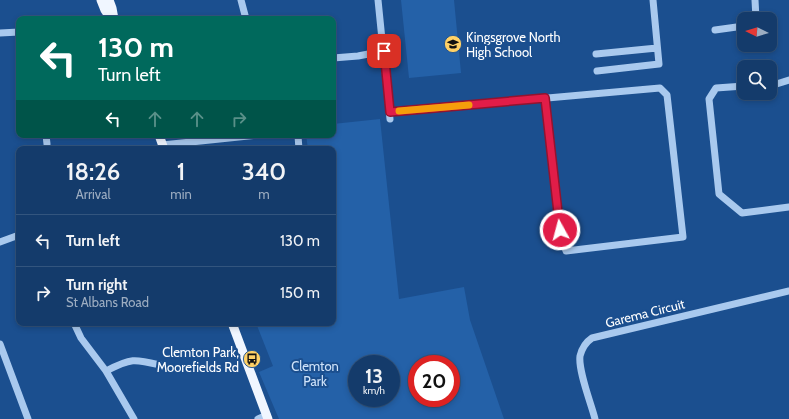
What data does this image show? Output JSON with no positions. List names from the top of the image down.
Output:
{
  "streets": {
    "street": ["Garema Circuit"]
  },
  "parks": ["Clemton Park"],
  "places": {
    "school or university": ["Kingsgrove North High School"],
    "bus stop": ["Clemton Park, Moorefields Rd"]
  },
  "north": "left",
  "page": {
    "turn": ["130 m", "Turn left"],
    "eta": [
      "18:26",
      "Arrival",
      "1",
      "min",
      "340",
      "m"
    ],
    "list": [
      {
        "name": "Turn left",
        "value": "130 m"
      },
      {
        "name": "Turn right",
        "note": "St Albans Road",
        "value": "150 m"
      }
    ],
    "speed": "13 km/h",
    "limit": "20"
  }
}
